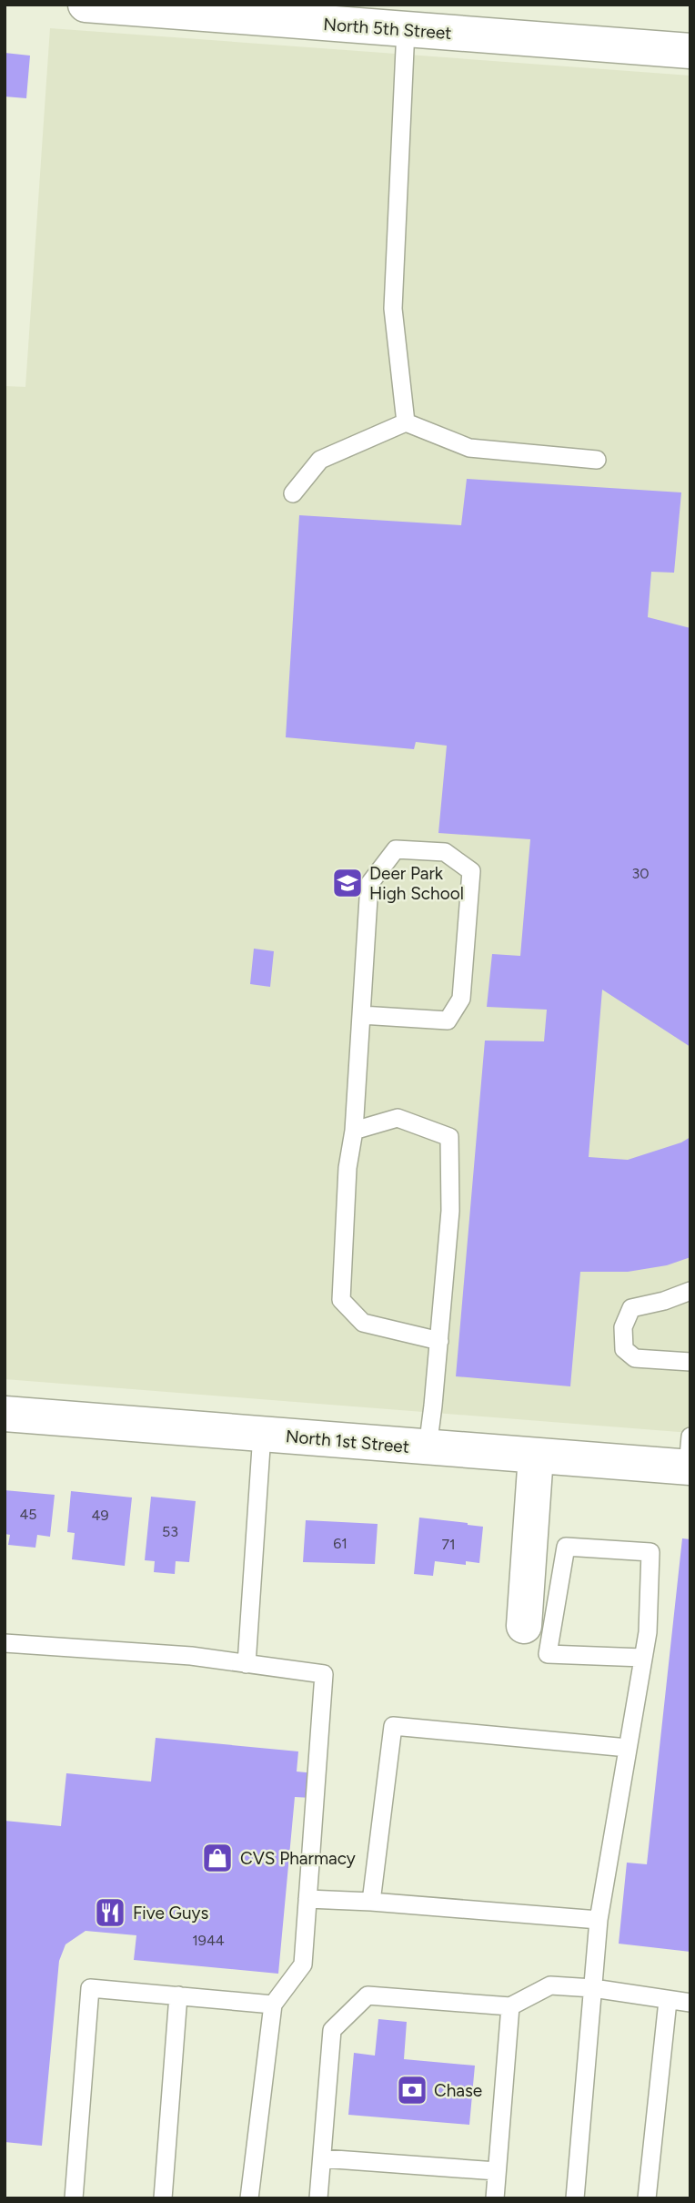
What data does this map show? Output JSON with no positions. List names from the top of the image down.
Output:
{
  "streets": {
    "street": ["North 5th Street", "North 1st Street"]
  },
  "places": {
    "school or university": ["Deer Park High School"],
    "shop": ["CVS Pharmacy"],
    "restaurant": ["Five Guys"],
    "bank": ["Chase"]
  },
  "house_numbers": [
    "30",
    "45",
    "49",
    "53",
    "61",
    "71",
    "1944"
  ]
}
